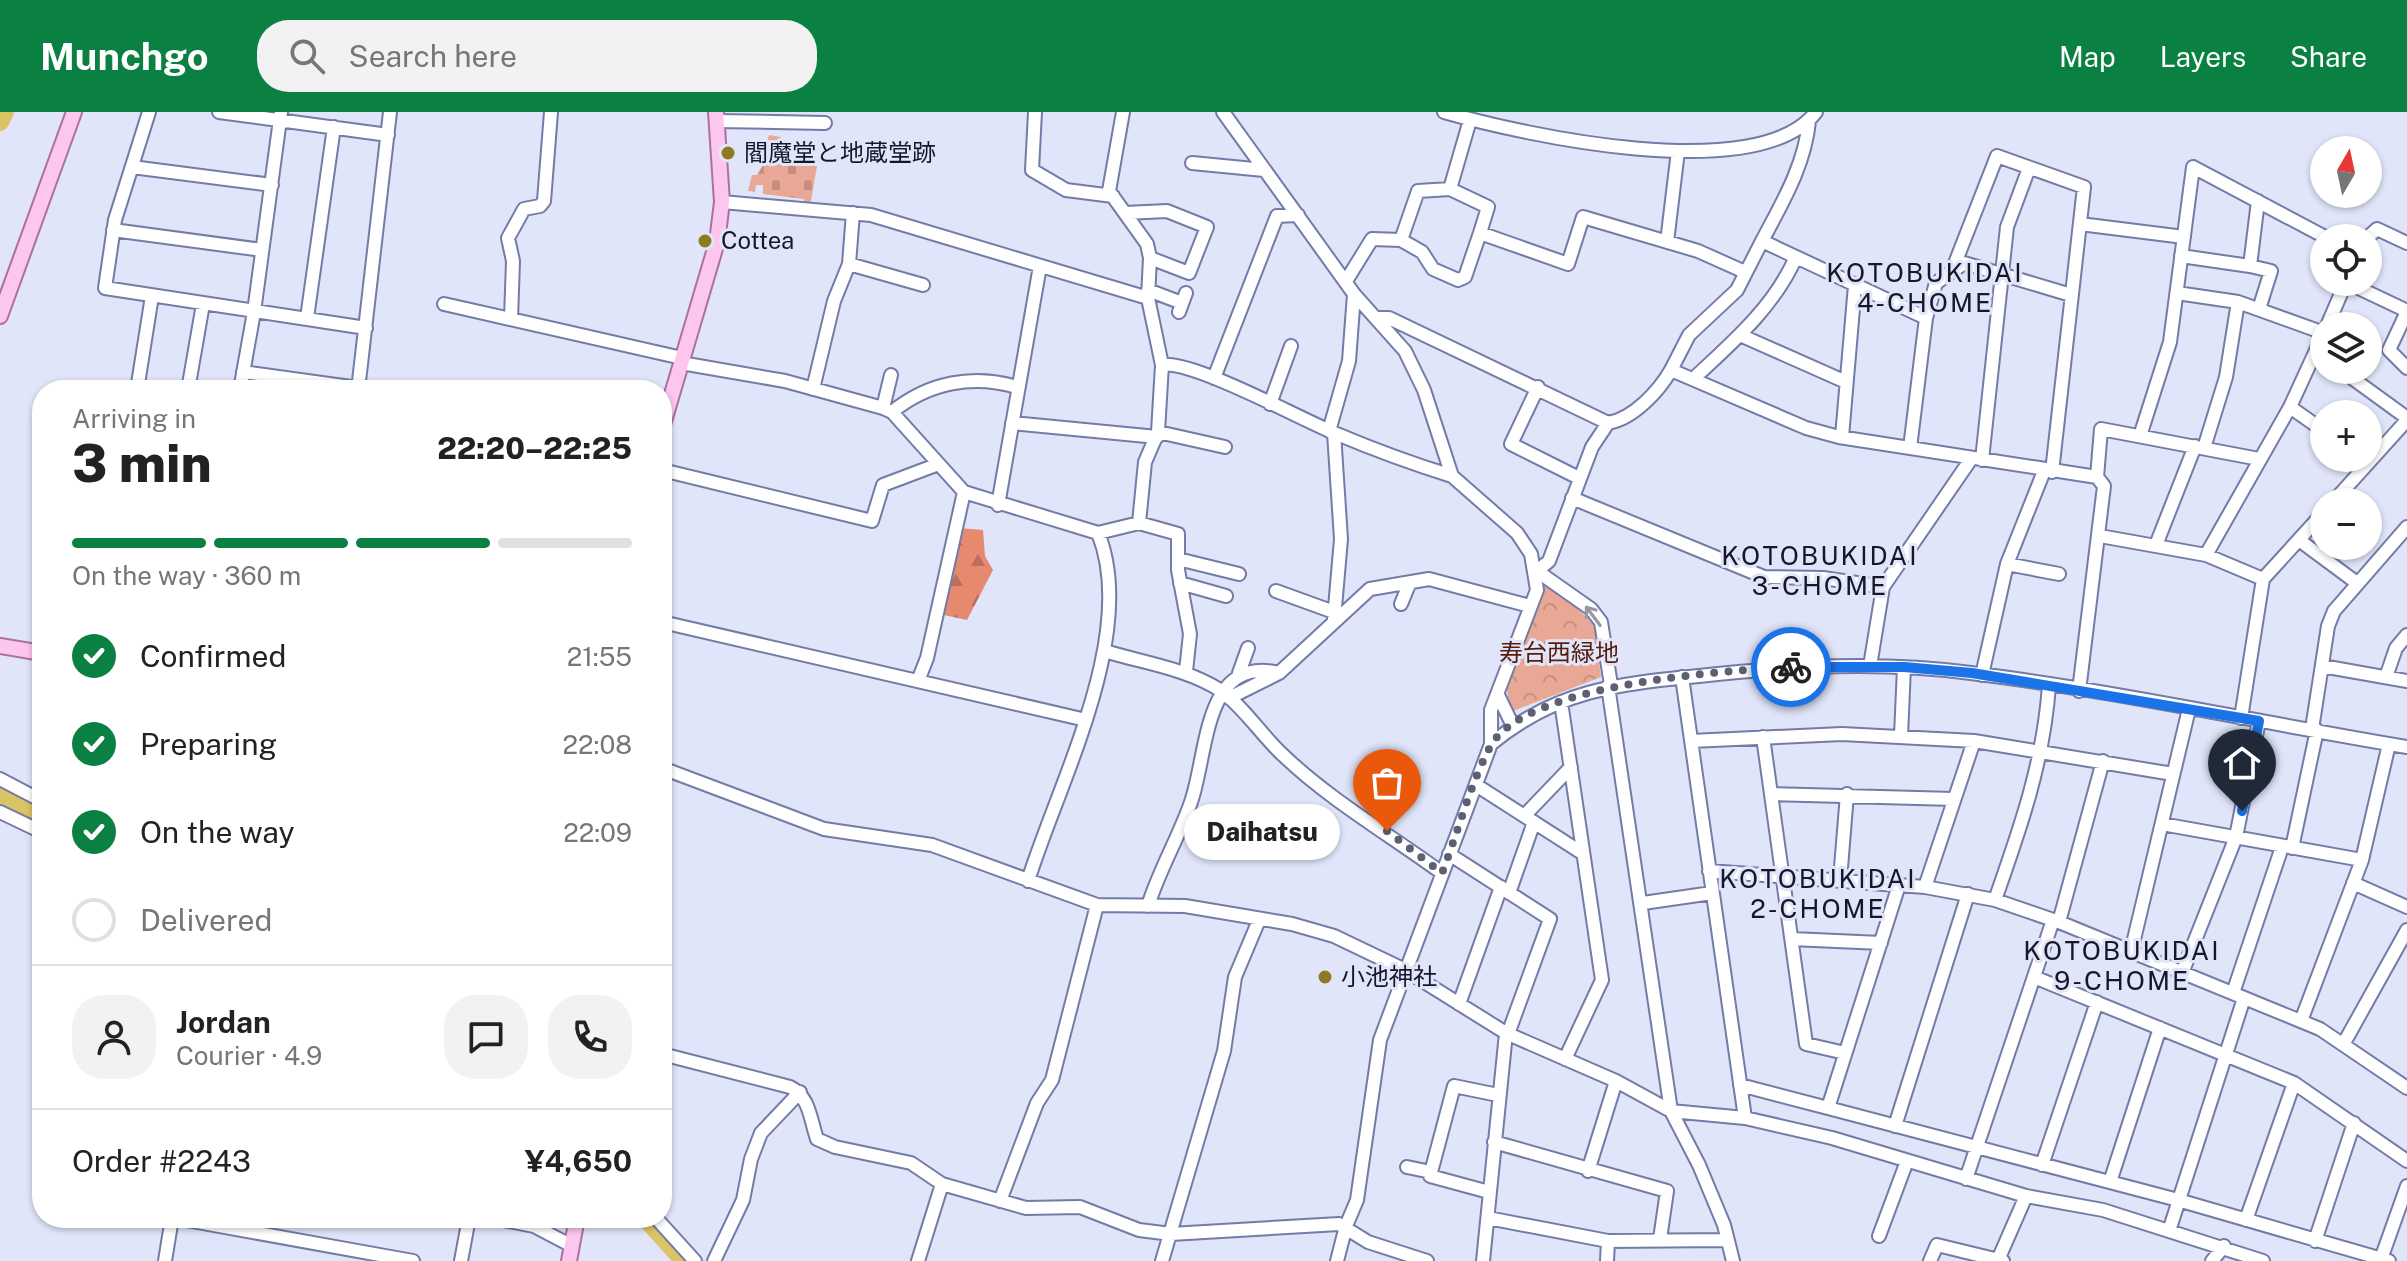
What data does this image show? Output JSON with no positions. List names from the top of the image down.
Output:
{
  "districts": [
    "KOTOBUKIDAI 4-CHOME",
    "KOTOBUKIDAI 3-CHOME",
    "KOTOBUKIDAI 2-CHOME",
    "KOTOBUKIDAI 9-CHOME"
  ],
  "parks": ["寿台西緑地"],
  "places": [
    "閻魔堂と地蔵堂跡",
    "Cottea",
    "Daihatsu",
    "小池神社"
  ],
  "north": "top",
  "page": {
    "header": "Munchgo",
    "search": "Search here",
    "nav": ["Map", "Layers", "Share"],
    "map_buttons": ["+", "−"],
    "heading": ["3 min", "Arriving in", "22:20–22:25"],
    "panel": [
      "Jordan",
      "Courier · 4.9",
      "Order #2243",
      "¥4,650"
    ],
    "bar": "On the way · 360 m",
    "list": [
      ["Confirmed", "21:55"],
      ["Preparing", "22:08"],
      ["On the way", "22:09"],
      "Delivered"
    ],
    "bubble": "Daihatsu"
  }
}
